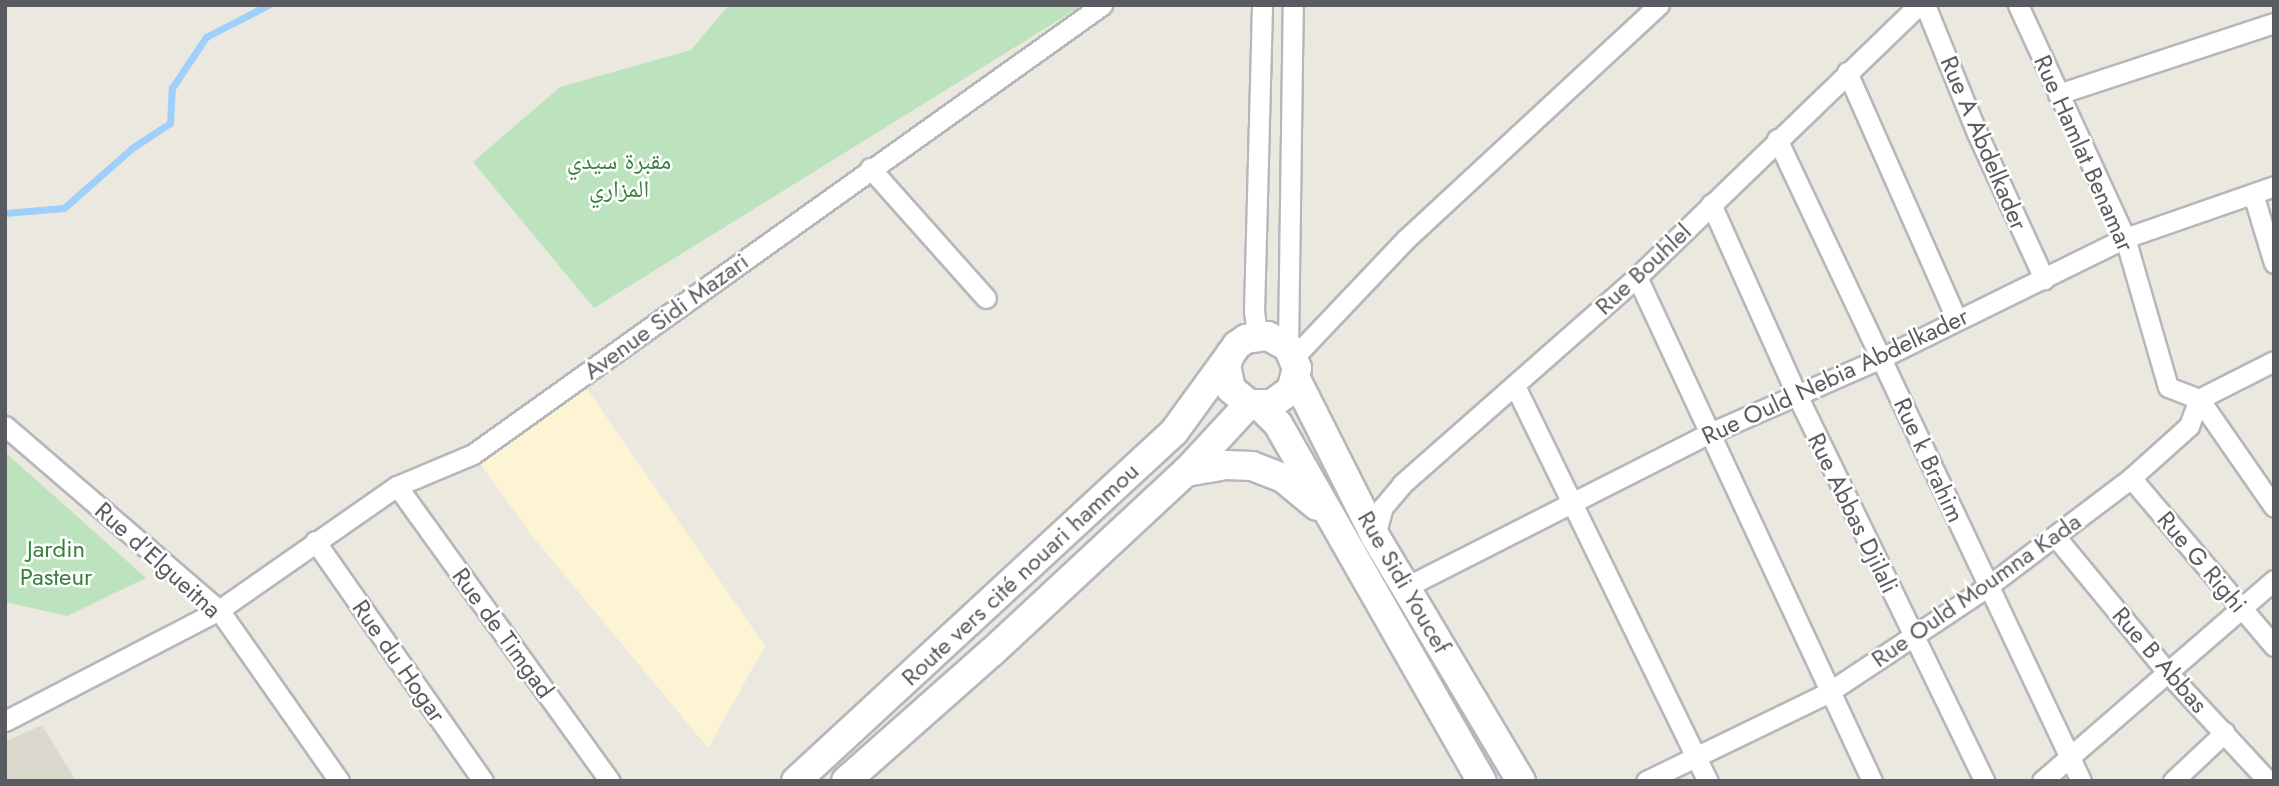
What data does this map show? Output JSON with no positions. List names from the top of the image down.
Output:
{
  "streets": {
    "main road": ["Route vers cité nouari hammou", "Rue Sidi Youcef"],
    "street": [
      "Rue A Abdelkader",
      "Rue Hamlat Benamar",
      "Rue Bouhlel",
      "Avenue Sidi Mazari",
      "Rue Ould Nebia Abdelkader",
      "Rue k Brahim",
      "Rue Abbas Djilali",
      "Rue d'Elgueitna",
      "Rue G Righi",
      "Rue Ould Moumna Kada",
      "Rue de Timgad",
      "Rue B Abbas",
      "Rue du Hogar"
    ]
  },
  "crossings": [
    ["Rue A Abdelkader", "Rue Ould Nebia Abdelkader"],
    ["Rue Hamlat Benamar", "Rue Ould Nebia Abdelkader"],
    ["Rue Hamlat Benamar", "Rue Ould Moumna Kada"],
    ["Rue Bouhlel", "Rue k Brahim"],
    ["Rue Bouhlel", "Rue Abbas Djilali"],
    ["Rue Bouhlel", "Rue Sidi Youcef"],
    ["Avenue Sidi Mazari", "Rue d'Elgueitna"],
    ["Avenue Sidi Mazari", "Rue de Timgad"],
    ["Avenue Sidi Mazari", "Rue du Hogar"],
    ["Rue Ould Nebia Abdelkader", "Rue k Brahim"],
    ["Rue Ould Nebia Abdelkader", "Rue Abbas Djilali"],
    ["Rue Ould Nebia Abdelkader", "Rue Sidi Youcef"],
    ["Rue k Brahim", "Rue Ould Moumna Kada"],
    ["Rue Abbas Djilali", "Rue Ould Moumna Kada"],
    ["Rue G Righi", "Rue Ould Moumna Kada"],
    ["Route vers cité nouari hammou", "Rue Sidi Youcef"],
    ["Rue Ould Moumna Kada", "Rue B Abbas"]
  ],
  "parks": ["مقبرة سيدي المزاري", "Jardin Pasteur"]
}
